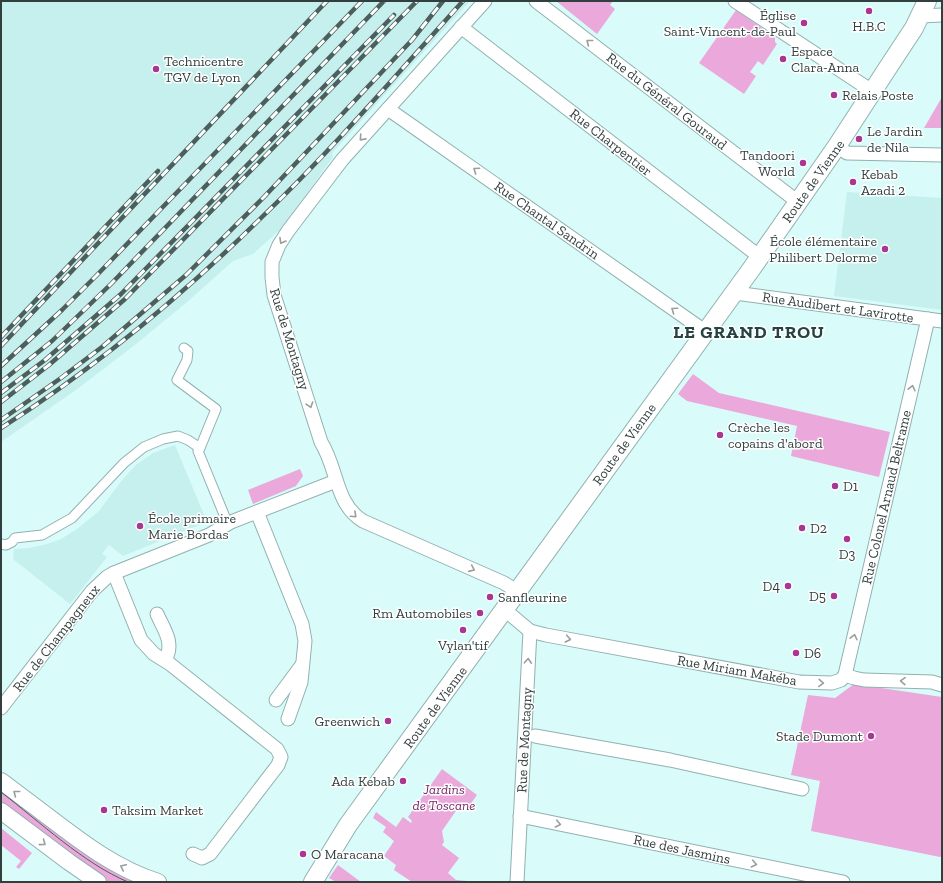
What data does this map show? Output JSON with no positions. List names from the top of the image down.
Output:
{
  "streets": {
    "main road": ["Route de Vienne"],
    "street": [
      "Rue du Général Gouraud",
      "Rue Charpentier",
      "Rue Chantal Sandrin",
      "Rue Audibert et Lavirotte",
      "Rue de Montagny",
      "Rue Colonel Arnaud Beltrame",
      "Rue de Champagneux",
      "Rue Miriam Makéba",
      "Rue des Jasmins"
    ]
  },
  "crossings": [
    ["Rue du Général Gouraud", "Route de Vienne"],
    ["Rue Charpentier", "Route de Vienne"],
    ["Rue Charpentier", "Rue de Montagny"],
    ["Route de Vienne", "Rue Chantal Sandrin"],
    ["Route de Vienne", "Rue Audibert et Lavirotte"],
    ["Route de Vienne", "Rue de Montagny"],
    ["Rue Chantal Sandrin", "Rue de Montagny"],
    ["Rue Audibert et Lavirotte", "Rue Colonel Arnaud Beltrame"],
    ["Rue de Montagny", "Rue de Champagneux"],
    ["Rue de Montagny", "Rue Miriam Makéba"],
    ["Rue de Montagny", "Rue des Jasmins"],
    ["Rue Colonel Arnaud Beltrame", "Rue Miriam Makéba"]
  ],
  "one_way": ["Rue du Général Gouraud", "Rue Chantal Sandrin", "Rue Colonel Arnaud Beltrame"],
  "districts": ["LE GRAND TROU"],
  "parks": ["Jardins de Toscane"],
  "places": [
    "H.B.C",
    "Église Saint-Vincent-de-Paul",
    "Espace Clara-Anna",
    "Technicentre TGV de Lyon",
    "Relais Poste",
    "Le Jardin de Nila",
    "Tandoori World",
    "Kebab Azadi 2",
    "École élémentaire Philibert Delorme",
    "Crèche les copains d'abord",
    "D1",
    "École primaire Marie Bordas",
    "D2",
    "D3",
    "D4",
    "D5",
    "Sanfleurine",
    "Rm Automobiles",
    "Vylan'tif",
    "D6",
    "Greenwich",
    "Stade Dumont",
    "Ada Kebab",
    "Taksim Market",
    "O Maracana"
  ]
}
